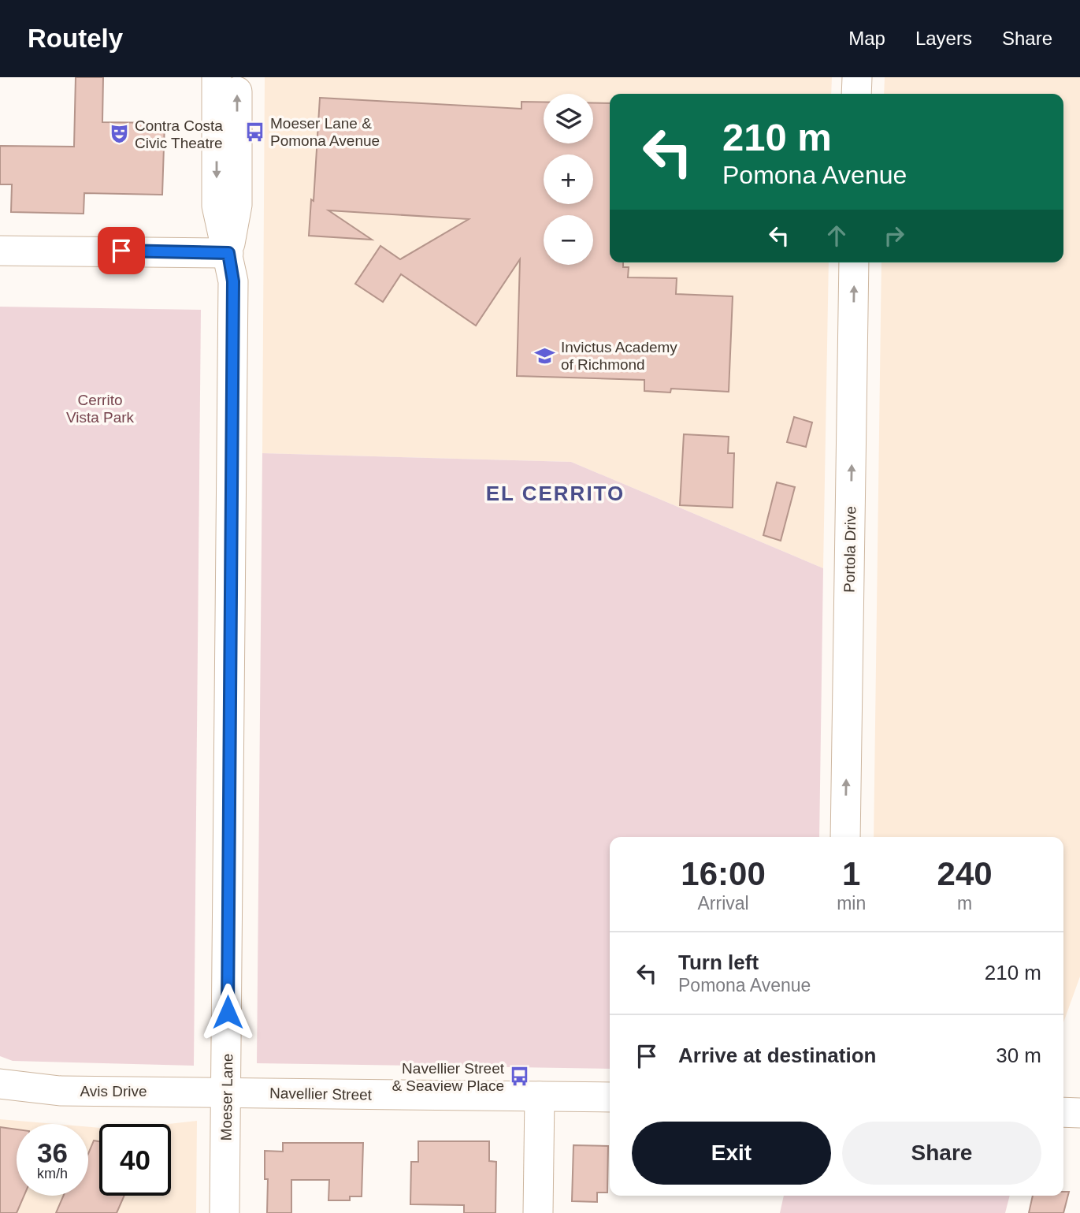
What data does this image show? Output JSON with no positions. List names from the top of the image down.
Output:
{
  "streets": {
    "street": [
      "Portola Drive",
      "Avis Drive",
      "Navellier Street",
      "Moeser Lane"
    ]
  },
  "crossings": [
    ["Avis Drive", "Navellier Street"],
    ["Avis Drive", "Moeser Lane"],
    ["Navellier Street", "Moeser Lane"]
  ],
  "one_way": ["Portola Drive"],
  "districts": ["EL CERRITO"],
  "parks": ["Cerrito Vista Park"],
  "places": {
    "bus stop": ["Moeser Lane & Pomona Avenue", "Navellier Street & Seaview Place"],
    "theatre": ["Contra Costa Civic Theatre"],
    "school or university": ["Invictus Academy of Richmond"]
  },
  "page": {
    "header": "Routely",
    "nav": ["Map", "Layers", "Share"],
    "map_buttons": ["+", "−"],
    "turn": ["210 m", "Pomona Avenue"],
    "eta": [
      "16:00",
      "Arrival",
      "1",
      "min",
      "240",
      "m"
    ],
    "list": [
      {
        "name": "Turn left",
        "note": "Pomona Avenue",
        "value": "210 m"
      },
      {
        "name": "Arrive at destination",
        "value": "30 m"
      }
    ],
    "buttons": ["Exit", "Share"],
    "speed": "36 km/h",
    "limit": "40"
  }
}
